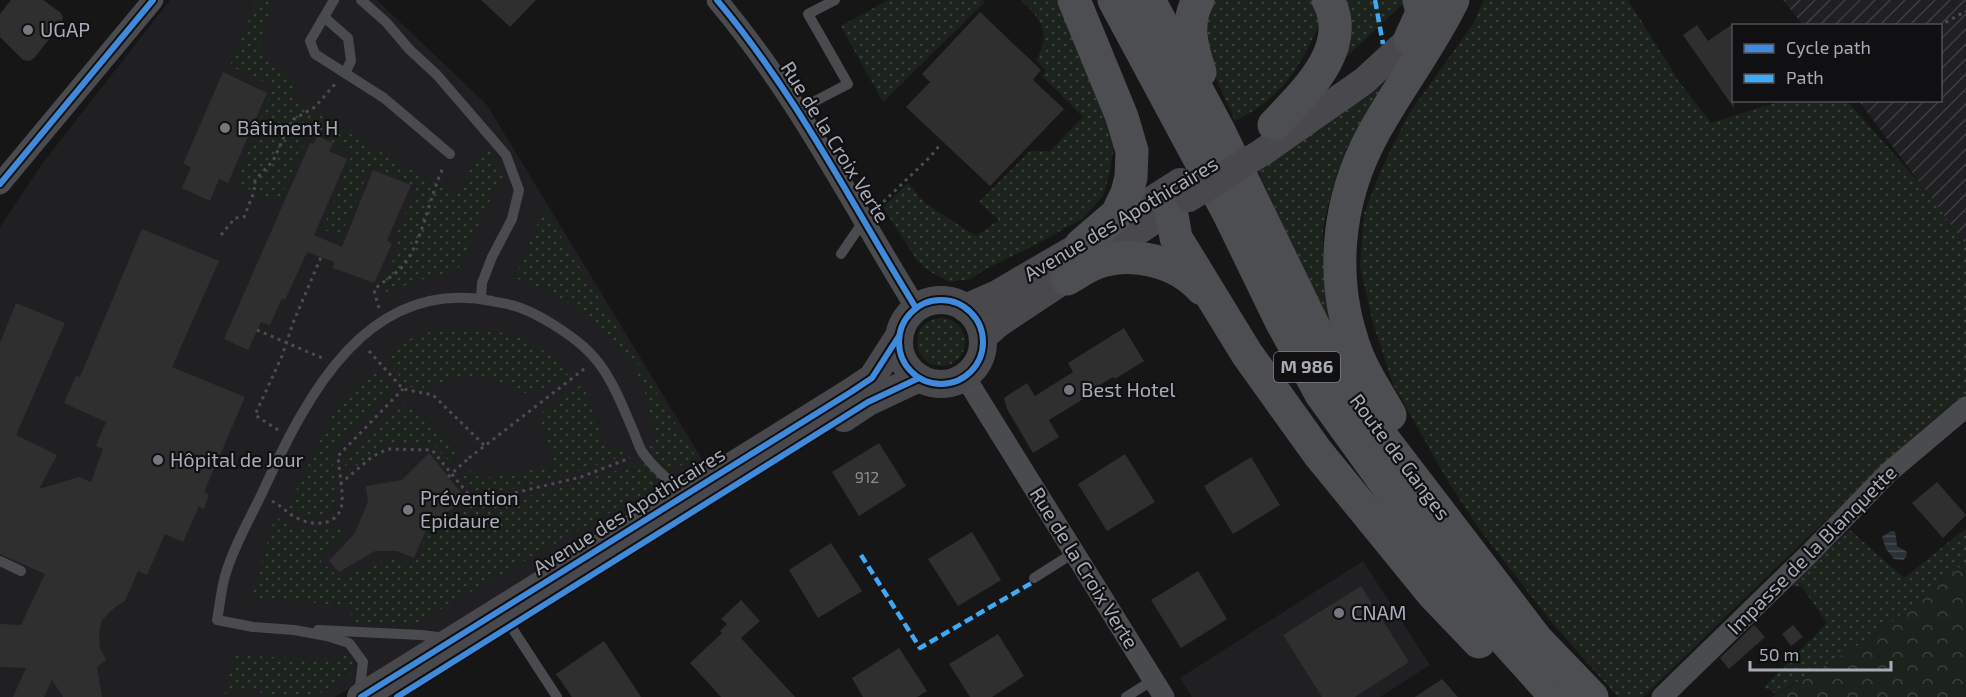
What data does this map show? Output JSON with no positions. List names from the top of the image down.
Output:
{
  "streets": {
    "main road": ["Avenue des Apothicaires", "M 986", "Route de Ganges"],
    "street": ["Rue de la Croix Verte", "Impasse de la Blanquette"]
  },
  "crossings": [
    ["Rue de la Croix Verte", "Avenue des Apothicaires"],
    ["M 986", "Route de Ganges"]
  ],
  "places": [
    "UGAP",
    "Bâtiment H",
    "Best Hotel",
    "Hôpital de Jour",
    "Prévention Epidaure",
    "CNAM"
  ],
  "house_numbers": ["912"],
  "legend": ["Cycle path", "Path"],
  "scale_bar": "50 m"
}
